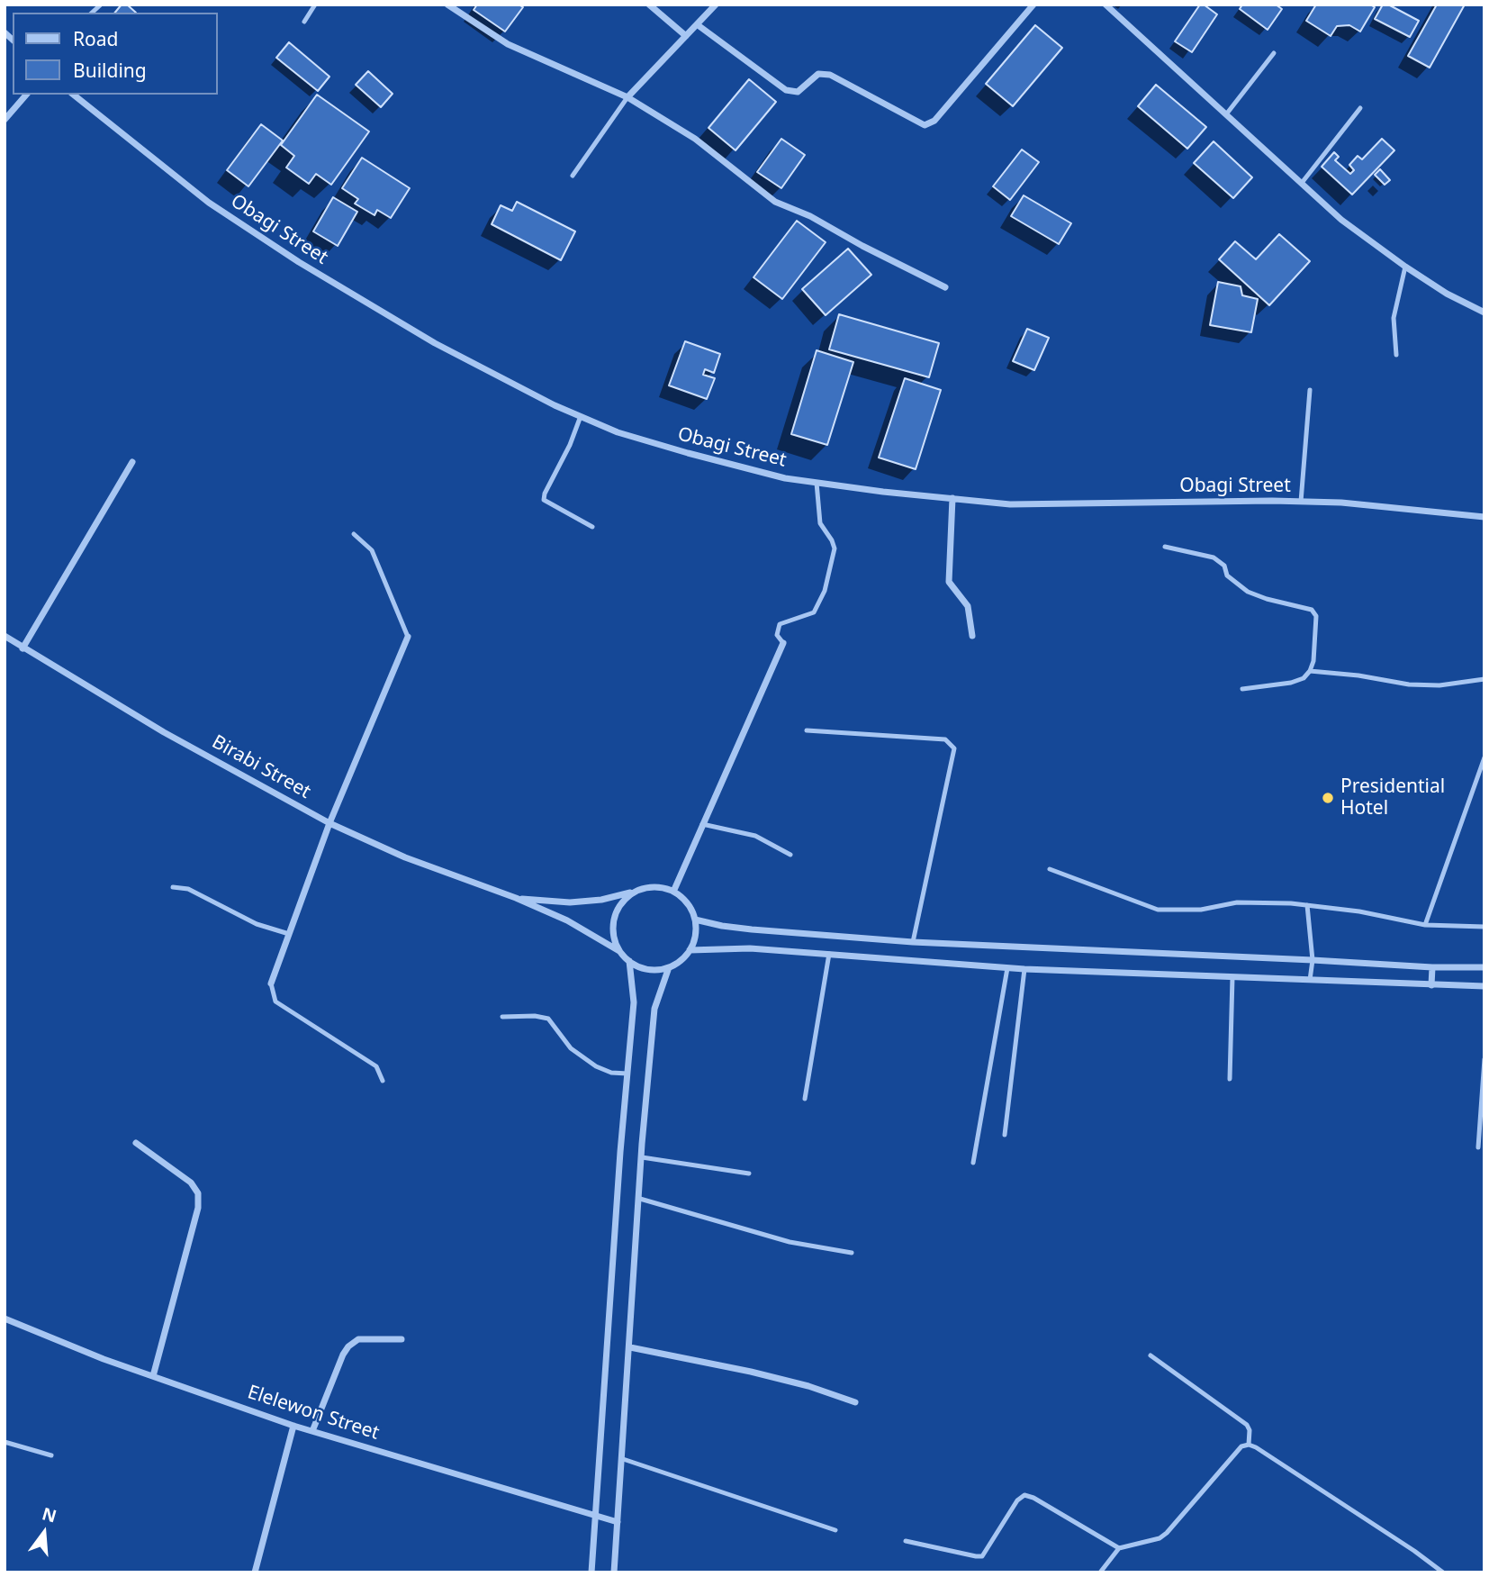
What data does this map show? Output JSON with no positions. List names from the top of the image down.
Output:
{
  "streets": {
    "street": ["Obagi Street", "Birabi Street", "Elelewon Street"]
  },
  "places": ["Presidential Hotel"],
  "legend": ["Road", "Building"],
  "north": "top"
}
